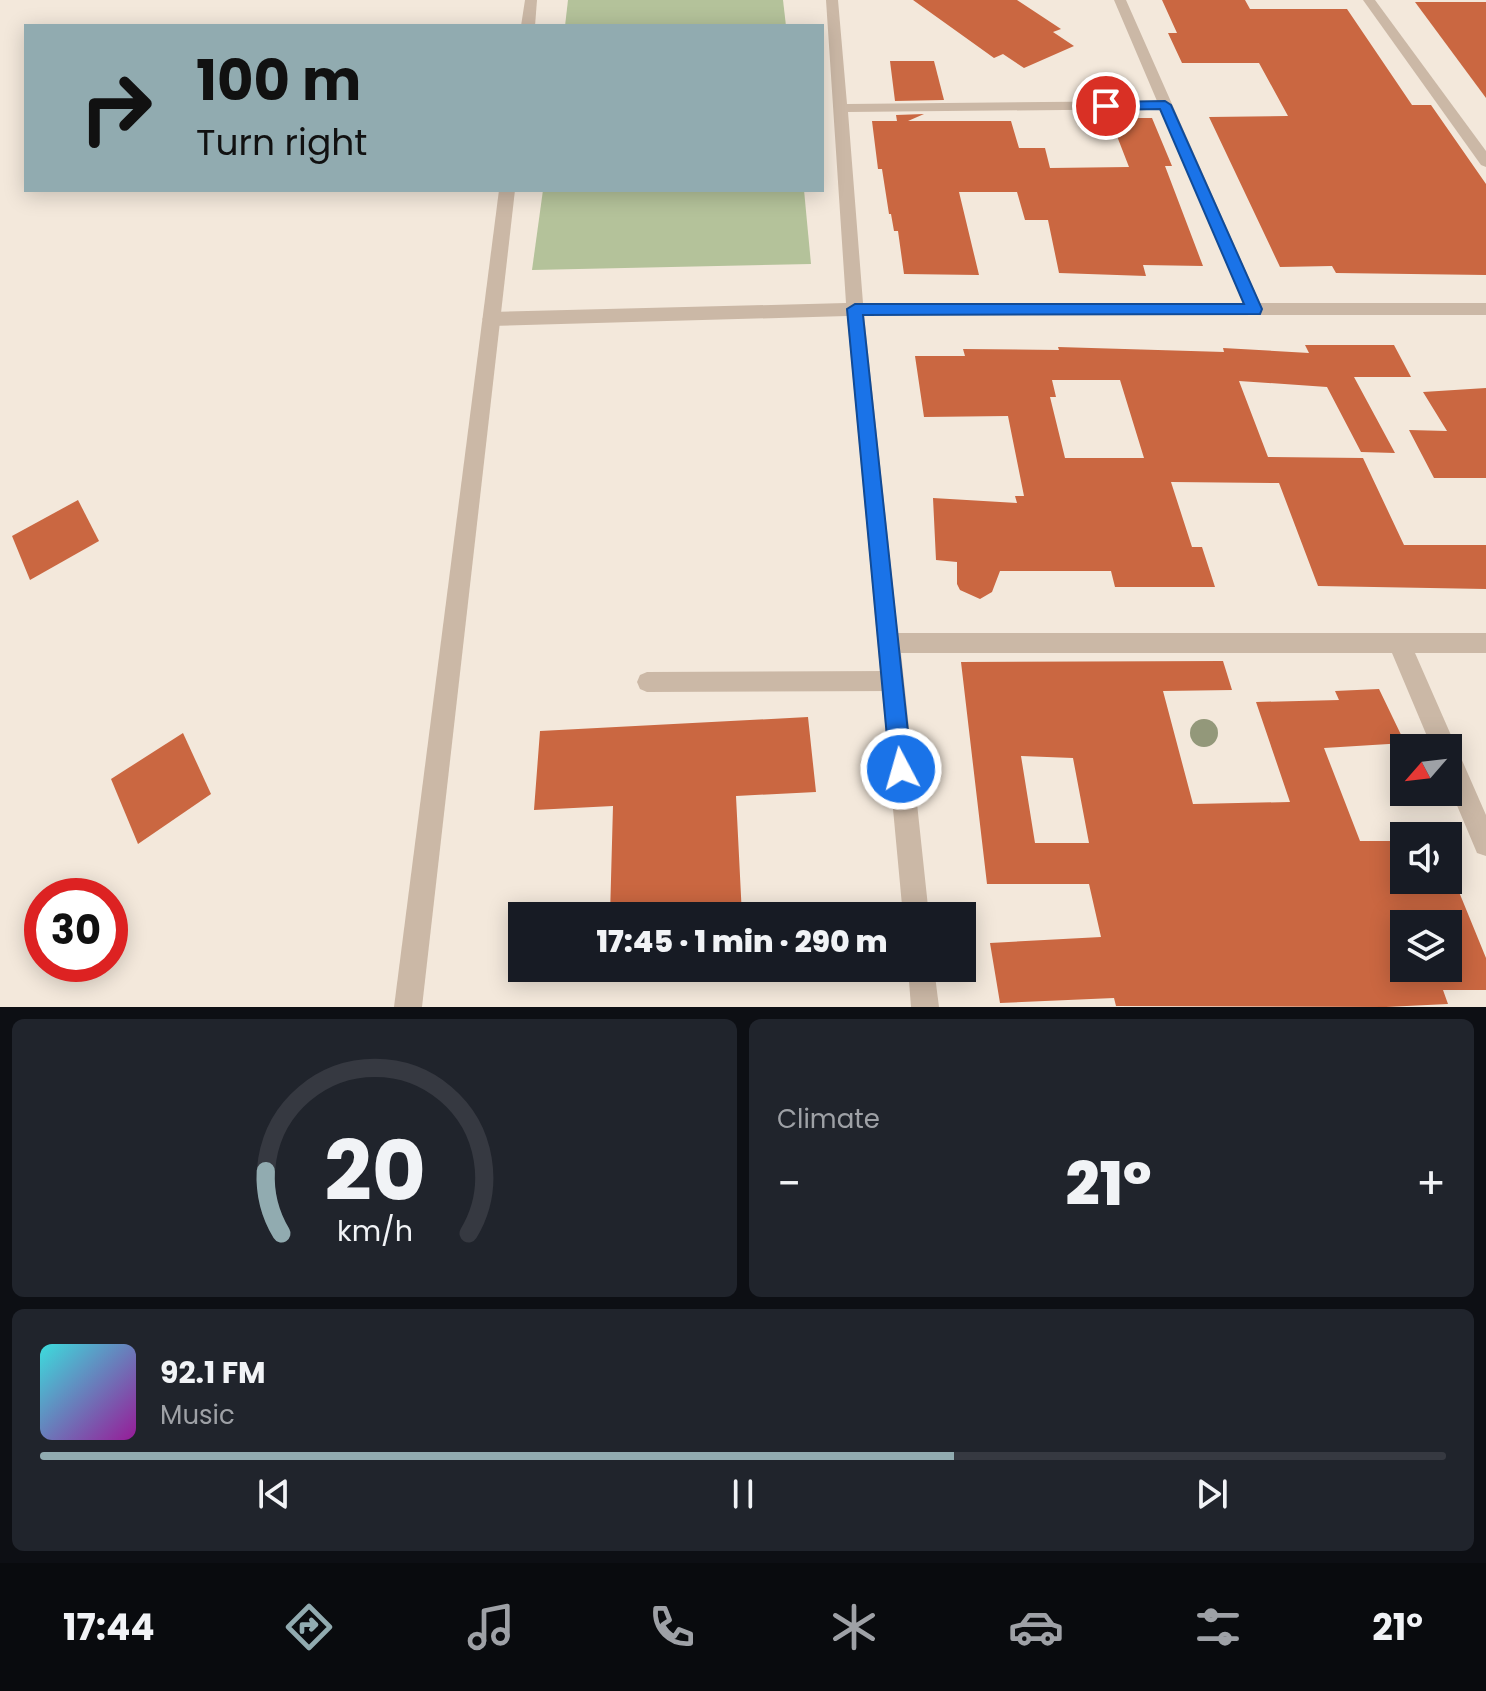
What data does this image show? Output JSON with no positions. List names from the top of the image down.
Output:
{
  "north": "bottom left",
  "page": {
    "turn": ["100 m", "Turn right"],
    "limit": "30",
    "trip": "17:45 · 1 min · 290 m",
    "tile": "Climate",
    "heat": ["−", "21°", "+"],
    "song": ["92.1 FM", "Music"],
    "tabs": ["17:44", "21°"],
    "gauge": ["20", "km/h"]
  }
}
